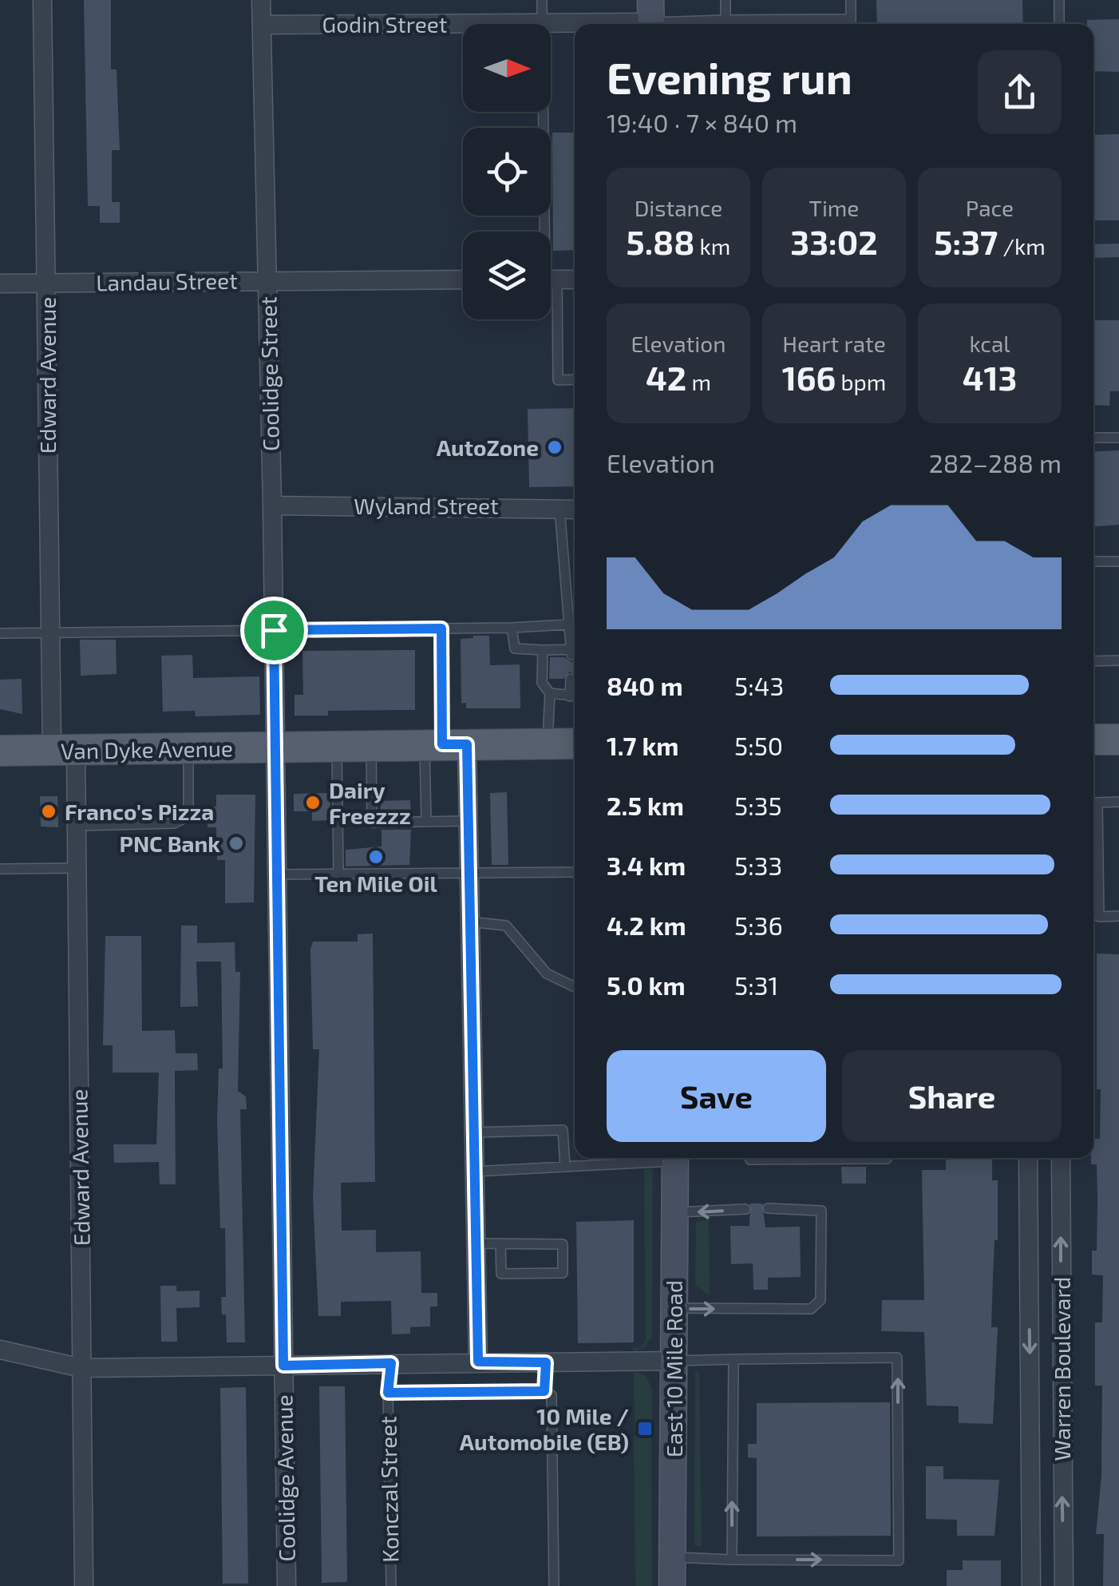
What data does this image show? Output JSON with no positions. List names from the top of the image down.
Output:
{
  "streets": {
    "main road": ["Van Dyke Avenue", "East 10 Mile Road"],
    "street": [
      "Godin Street",
      "Landau Street",
      "Coolidge Street",
      "Edward Avenue",
      "Wyland Street",
      "Warren Boulevard",
      "Coolidge Avenue"
    ],
    "lane": ["Konczal Street"]
  },
  "crossings": [
    ["Godin Street", "Coolidge Street"],
    ["Landau Street", "Coolidge Street"],
    ["Landau Street", "Edward Avenue"],
    ["Coolidge Street", "Wyland Street"],
    ["Coolidge Street", "Van Dyke Avenue"],
    ["Coolidge Street", "Coolidge Avenue"],
    ["Edward Avenue", "Van Dyke Avenue"],
    ["Van Dyke Avenue", "Coolidge Avenue"]
  ],
  "places": {
    "other": [
      "AutoZone",
      "Dairy Freezzz",
      "Franco's Pizza",
      "PNC Bank",
      "Ten Mile Oil"
    ],
    "transit": ["10 Mile / Automobile (EB)"]
  },
  "north": "right",
  "page": {
    "heading": ["Evening run", "19:40 · 7 × 840 m"],
    "stats": [
      ["Distance", "5.88 km"],
      ["Time", "33:02"],
      ["Pace", "5:37 /km"],
      ["Elevation", "42 m"],
      ["Heart rate", "166 bpm"],
      ["kcal", "413"]
    ],
    "chart": ["Elevation", "282–288 m"],
    "list": [
      {
        "name": "840 m",
        "note": "5:43"
      },
      {
        "name": "1.7 km",
        "note": "5:50"
      },
      {
        "name": "2.5 km",
        "note": "5:35"
      },
      {
        "name": "3.4 km",
        "note": "5:33"
      },
      {
        "name": "4.2 km",
        "note": "5:36"
      },
      {
        "name": "5.0 km",
        "note": "5:31"
      }
    ],
    "buttons": ["Save", "Share"]
  }
}
